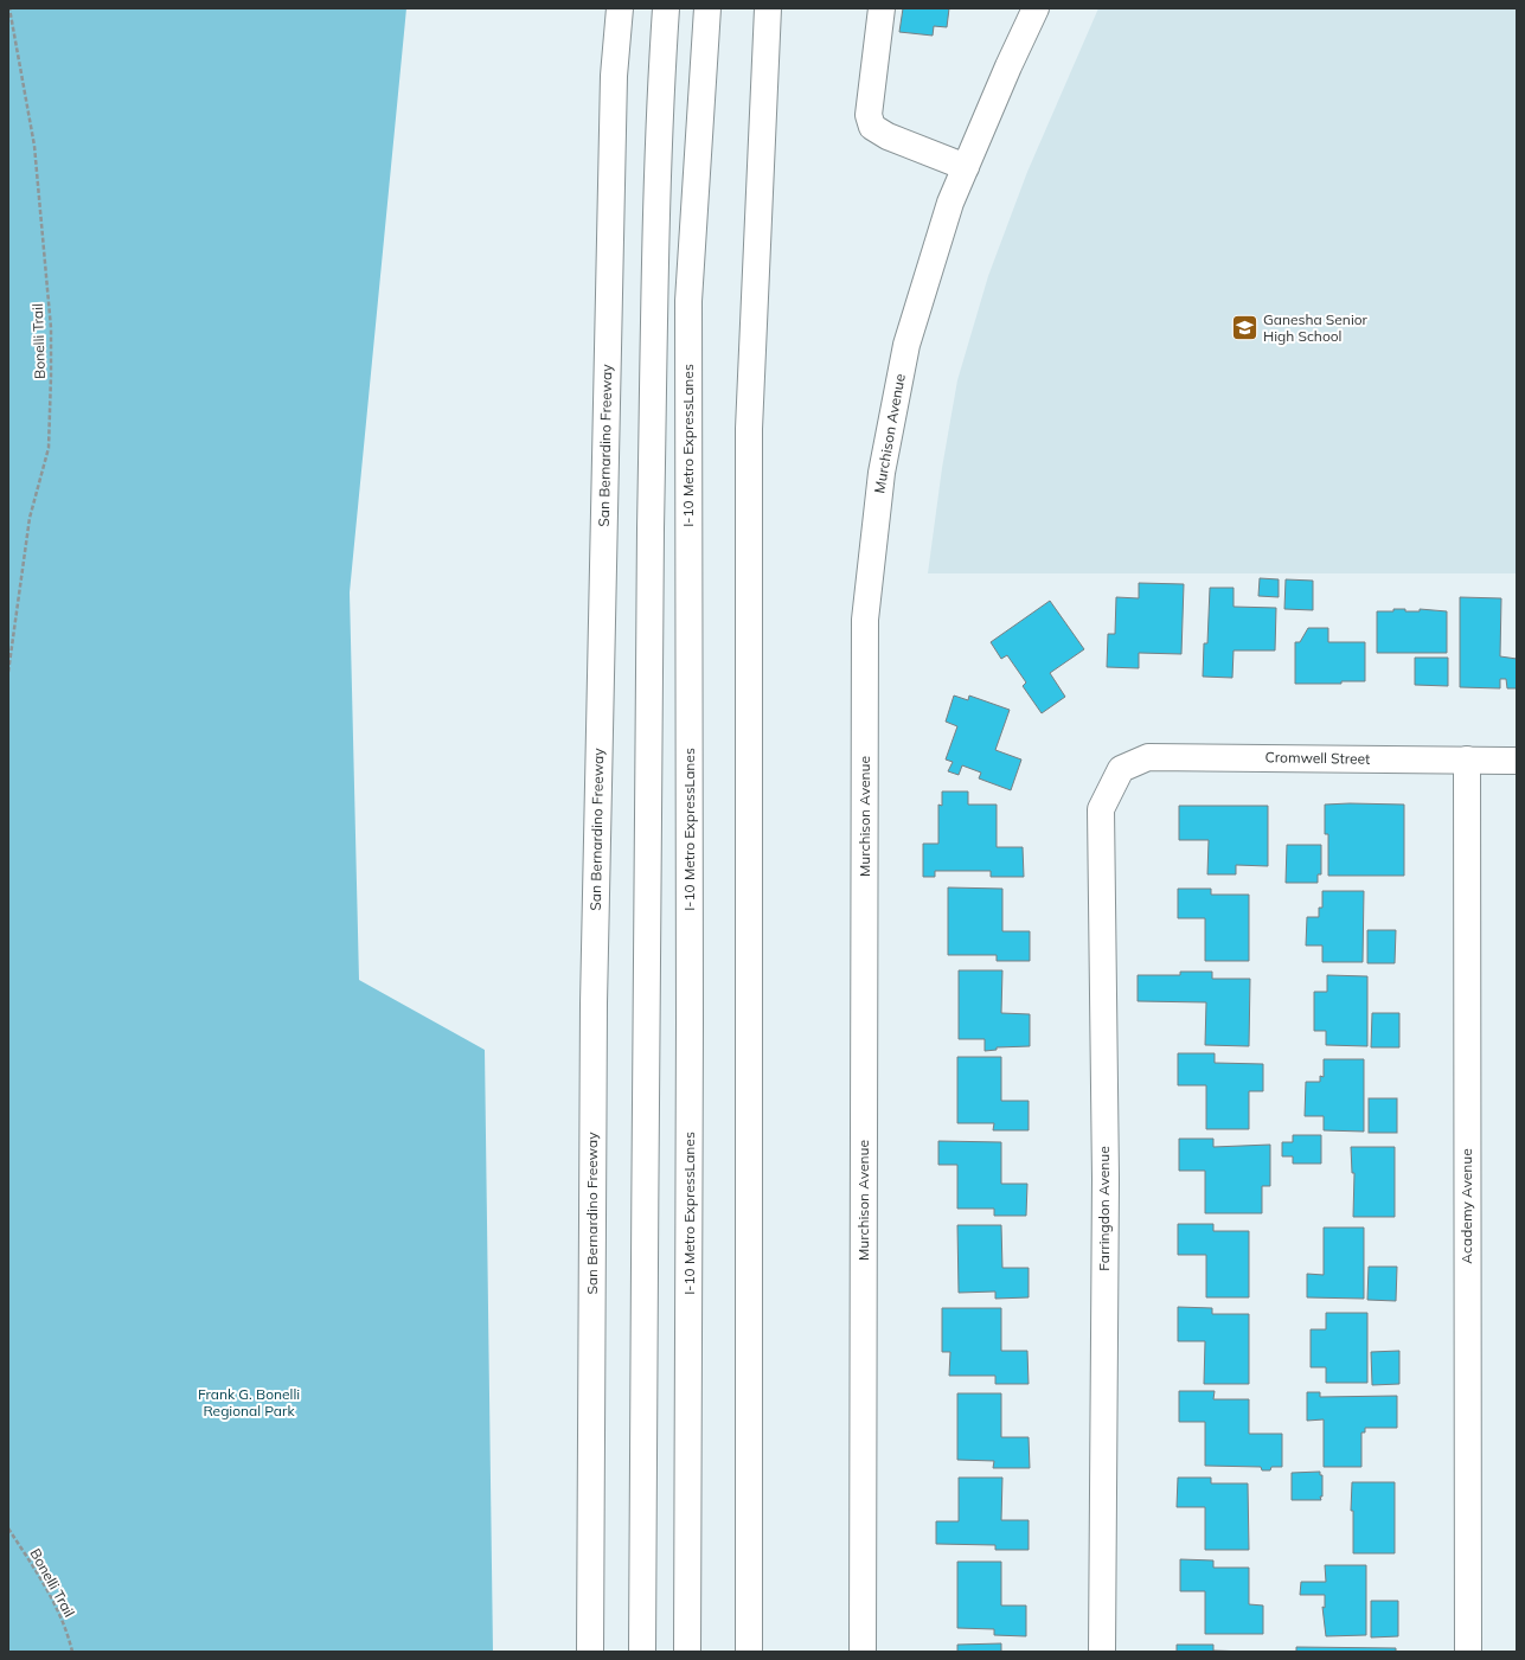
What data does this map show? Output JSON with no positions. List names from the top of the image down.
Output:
{
  "streets": {
    "main road": [
      "Murchison Avenue",
      "San Bernardino Freeway",
      "I-10 Metro ExpressLanes",
      "Cromwell Street",
      "Academy Avenue",
      "Farringdon Avenue"
    ],
    "path": ["Bonelli Trail"]
  },
  "crossings": [
    ["Cromwell Street", "Academy Avenue"],
    ["Cromwell Street", "Farringdon Avenue"]
  ],
  "parks": ["Frank G. Bonelli Regional Park"],
  "places": {
    "school or university": ["Ganesha Senior High School"]
  }
}
